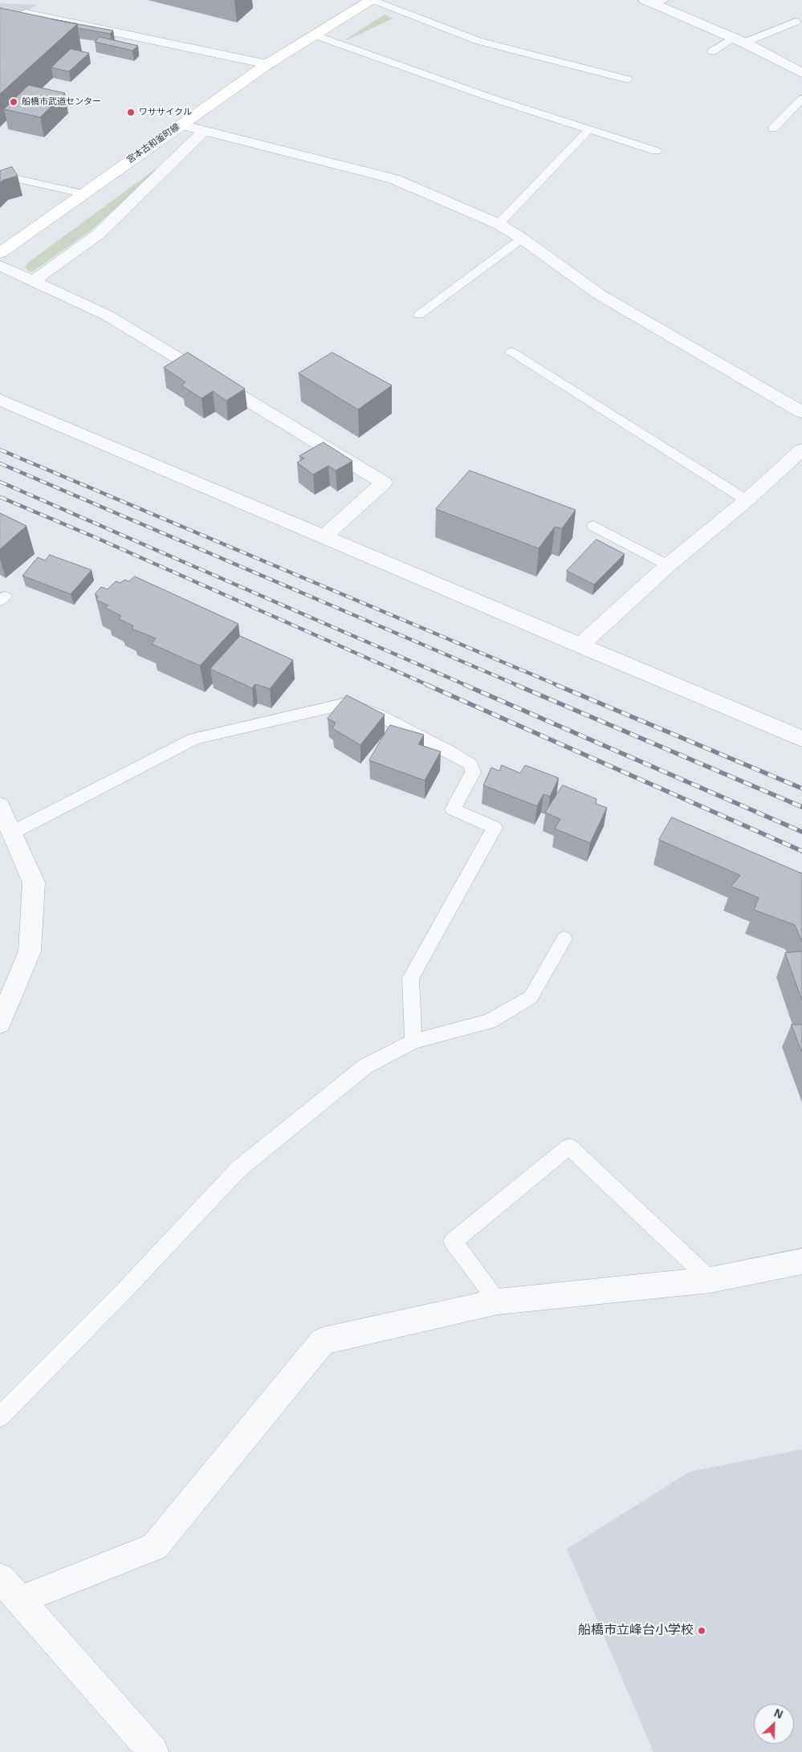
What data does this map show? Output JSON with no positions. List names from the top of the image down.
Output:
{
  "streets": {
    "street": ["宮本古和釜町線"]
  },
  "places": ["船橋市武道センター", "ワササイクル", "船橋市立峰台小学校"],
  "north": "top right"
}
